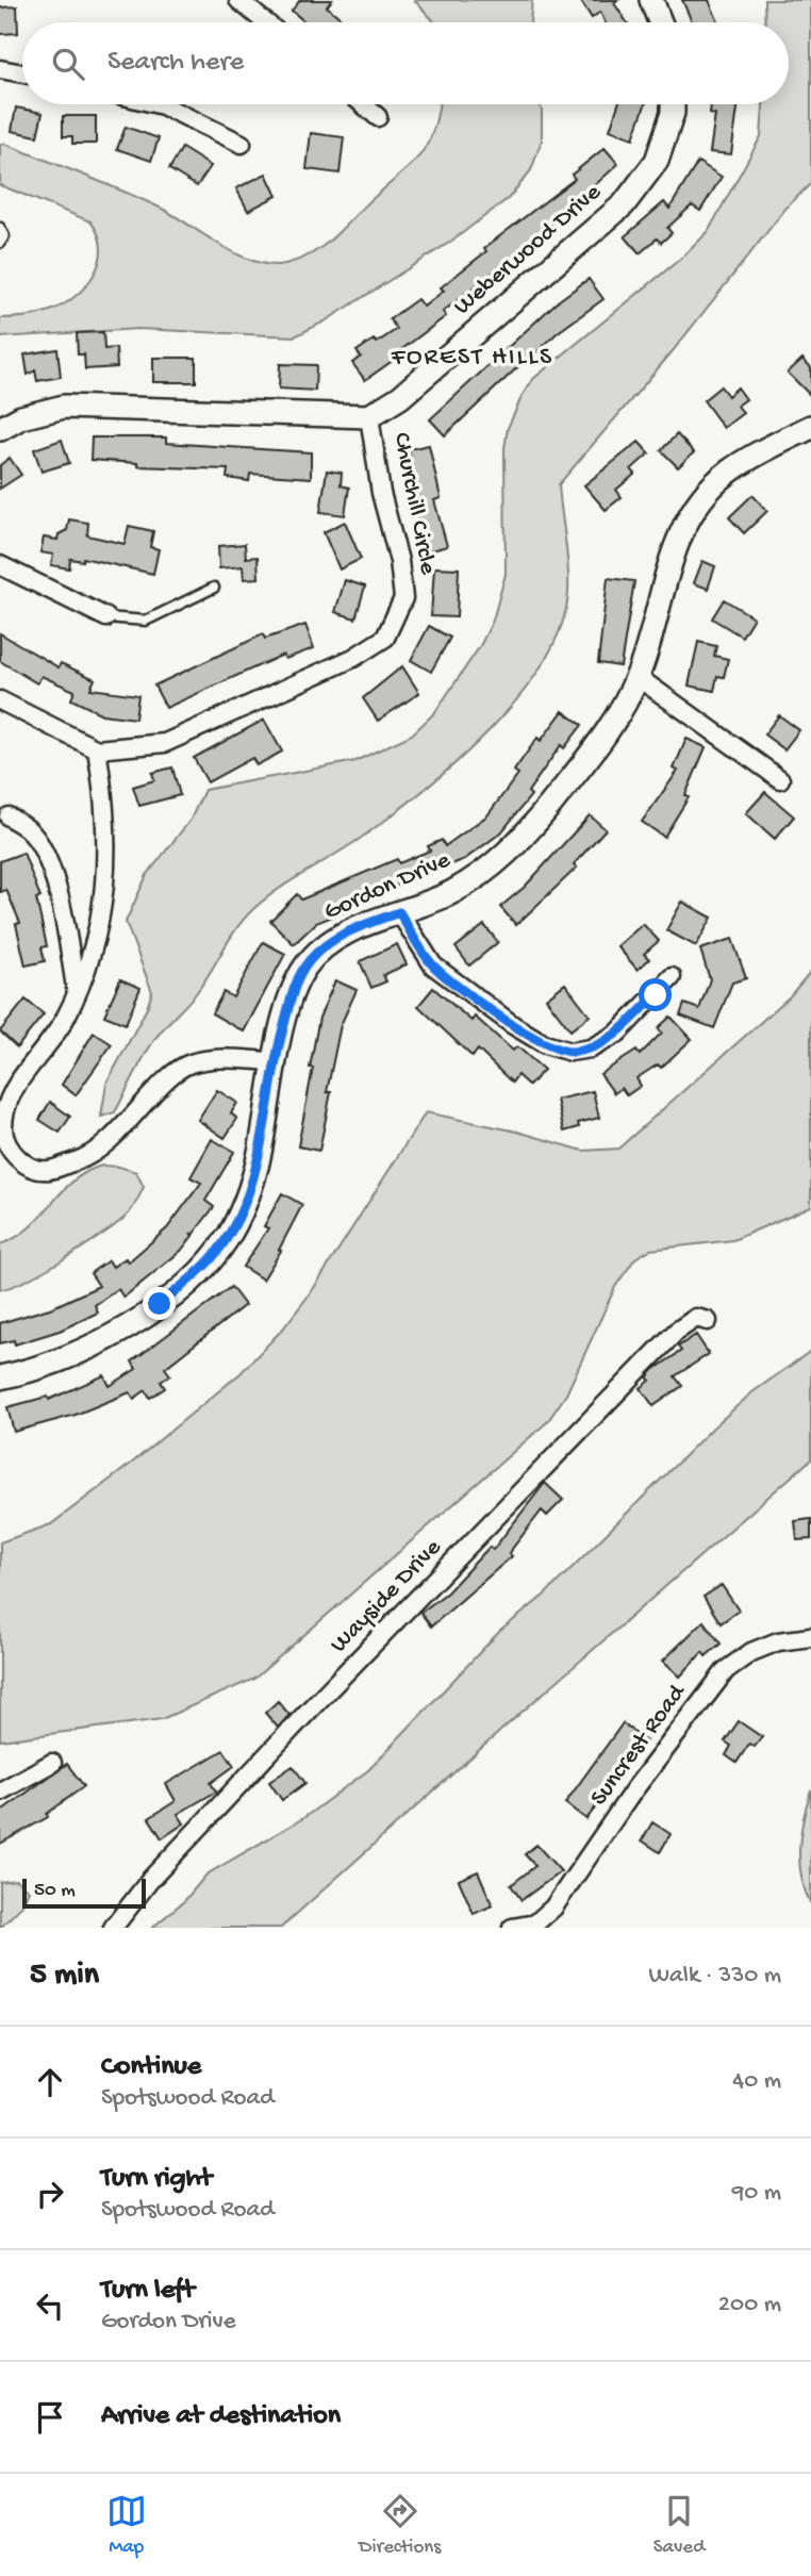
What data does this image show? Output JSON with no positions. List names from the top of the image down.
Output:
{
  "streets": {
    "street": [
      "Weberwood Drive",
      "Churchill Circle",
      "Gordon Drive",
      "Wayside Drive",
      "Suncrest Road"
    ]
  },
  "crossings": [
    ["Weberwood Drive", "Churchill Circle"]
  ],
  "districts": ["FOREST HILLS"],
  "scale_bar": "50 m",
  "page": {
    "search": "Search here",
    "scale": "50 m",
    "heading": ["5 min", "Walk · 330 m"],
    "list": [
      ["Continue", "Spotswood Road", "40 m"],
      ["Turn right", "Spotswood Road", "90 m"],
      ["Turn left", "Gordon Drive", "200 m"],
      "Arrive at destination"
    ],
    "nav": ["Map", "Directions", "Saved"]
  }
}
